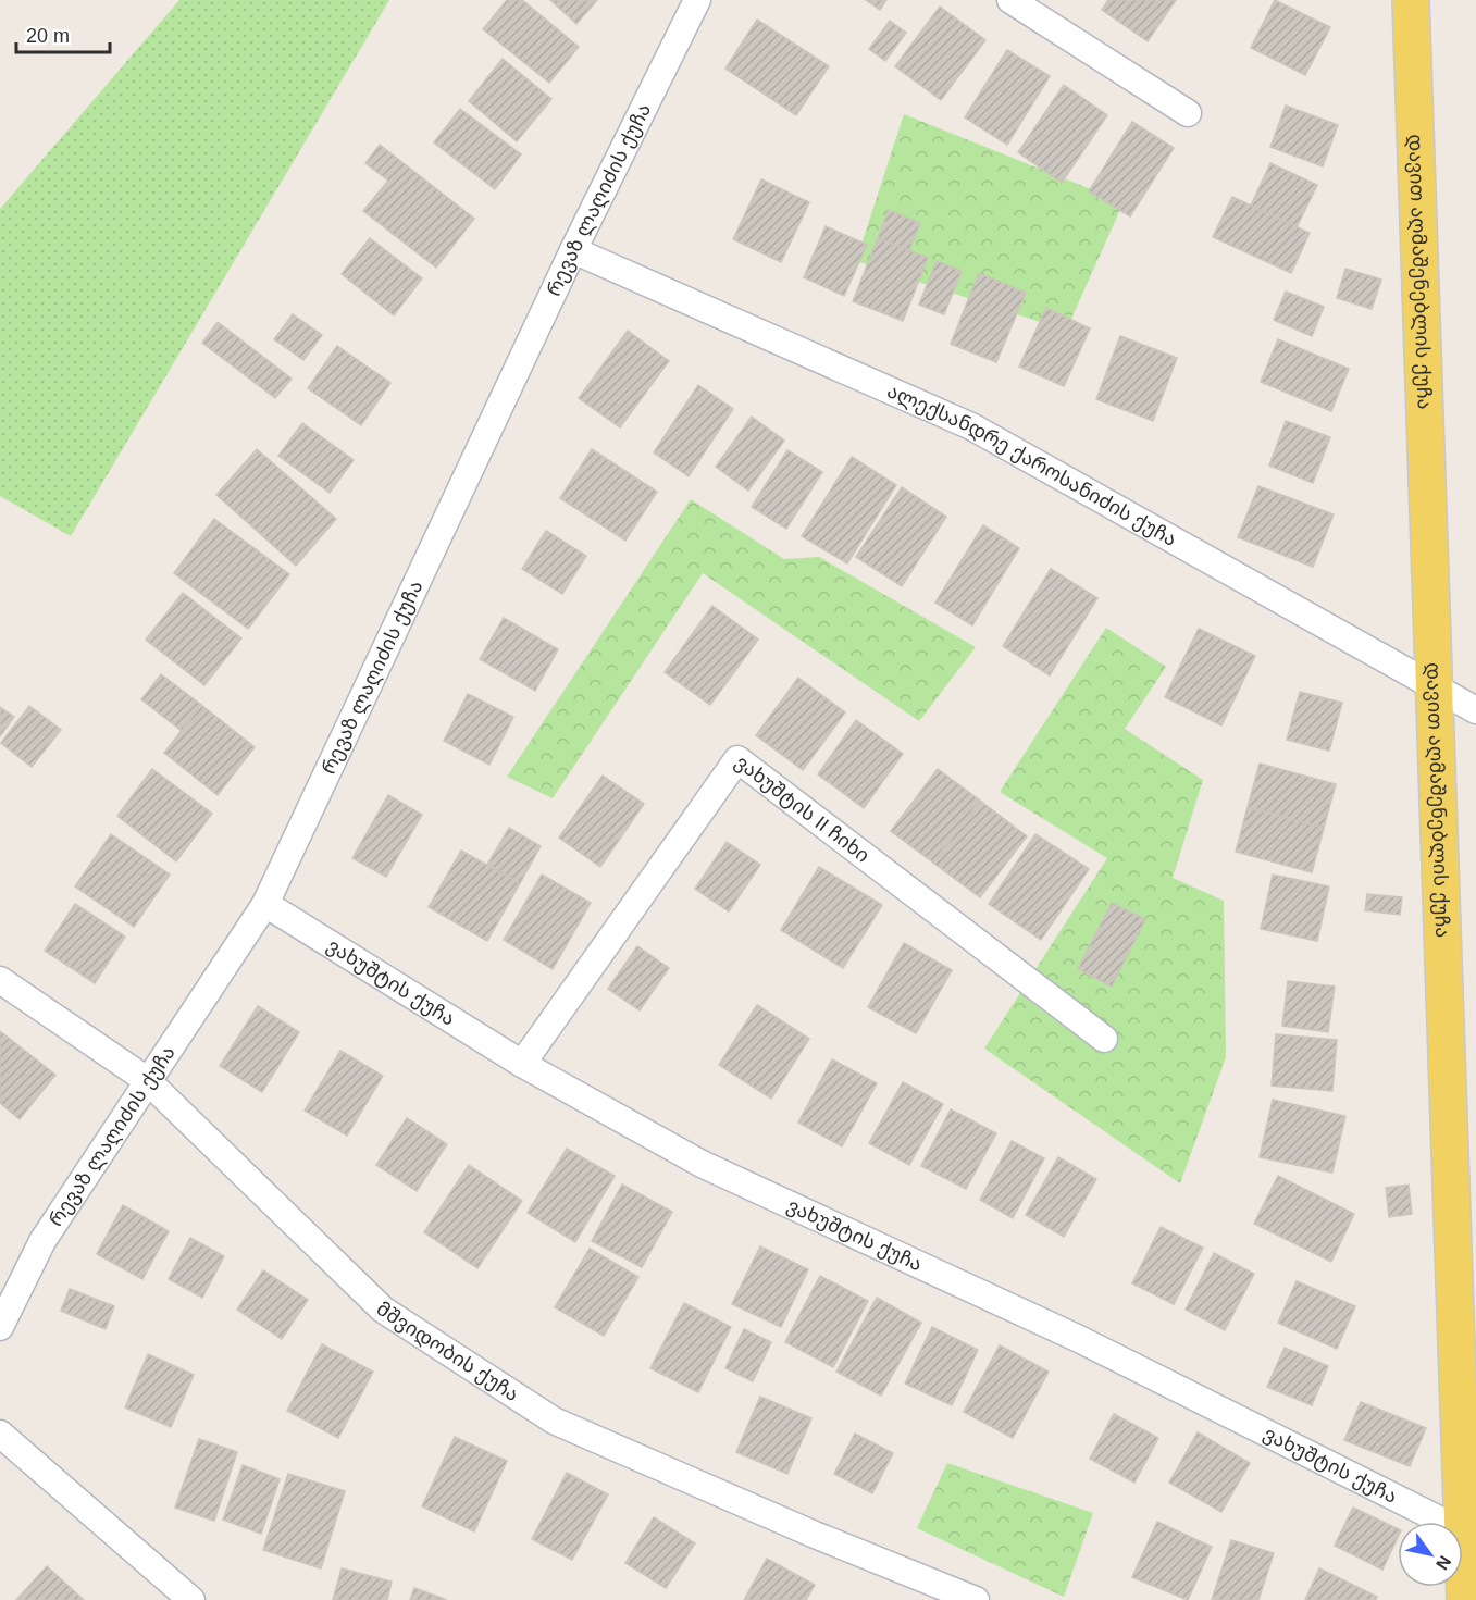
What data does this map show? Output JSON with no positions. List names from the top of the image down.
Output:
{
  "streets": {
    "main road": ["დავით აღმაშენებლის ქუჩა"],
    "street": [
      "რევაზ ლაღიძის ქუჩა",
      "ალექსანდრე ქაროსანიძის ქუჩა",
      "ვახუშტის II ჩიხი",
      "ვახუშტის ქუჩა",
      "მშვიდობის ქუჩა"
    ]
  },
  "crossings": [
    ["რევაზ ლაღიძის ქუჩა", "ალექსანდრე ქაროსანიძის ქუჩა"],
    ["რევაზ ლაღიძის ქუჩა", "ვახუშტის ქუჩა"],
    ["რევაზ ლაღიძის ქუჩა", "მშვიდობის ქუჩა"],
    ["დავით აღმაშენებლის ქუჩა", "ალექსანდრე ქაროსანიძის ქუჩა"],
    ["ვახუშტის II ჩიხი", "ვახუშტის ქუჩა"]
  ],
  "scale_bar": "20 m",
  "north": "bottom right"
}
